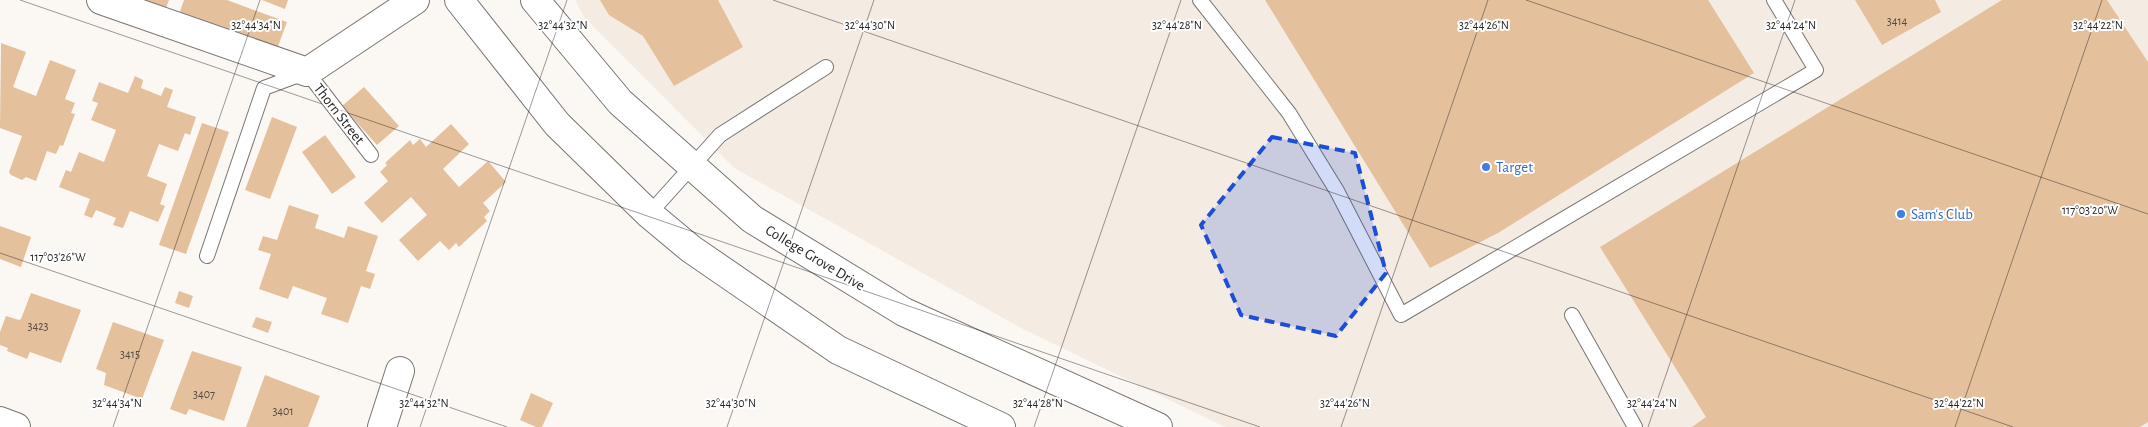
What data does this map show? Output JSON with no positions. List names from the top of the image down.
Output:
{
  "streets": {
    "main road": ["College Grove Drive"],
    "lane": ["Thorn Street"]
  },
  "places": ["Target", "Sam's Club"],
  "house_numbers": [
    "3414",
    "3423",
    "3415",
    "3407",
    "3401"
  ],
  "coordinates": [
    "32°44'34\"N",
    "32°44'32\"N",
    "32°44'30\"N",
    "32°44'28\"N",
    "32°44'26\"N",
    "32°44'24\"N",
    "32°44'22\"N",
    "117°03'20\"W",
    "117°03'26\"W"
  ]
}
